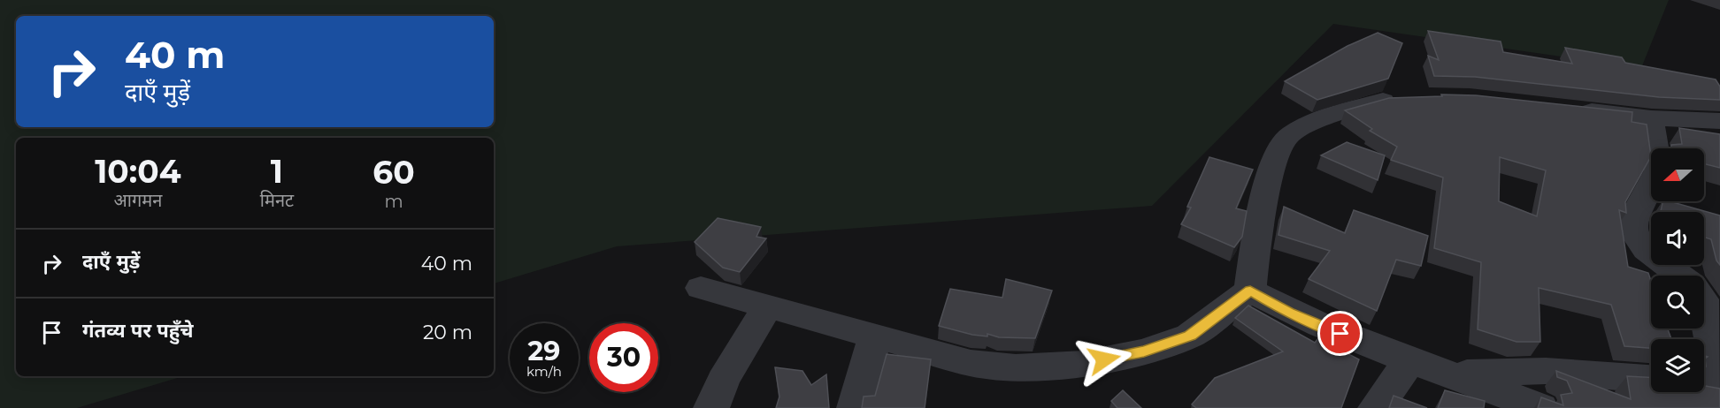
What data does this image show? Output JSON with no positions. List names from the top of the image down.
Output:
{
  "north": "left",
  "page": {
    "turn": ["40 m", "दाएँ मुड़ें"],
    "eta": [
      "10:04",
      "आगमन",
      "1",
      "मिनट",
      "60",
      "m"
    ],
    "list": [
      {
        "name": "दाएँ मुड़ें",
        "value": "40 m"
      },
      {
        "name": "गंतव्य पर पहुँचे",
        "value": "20 m"
      }
    ],
    "speed": "29 km/h",
    "limit": "30"
  }
}
